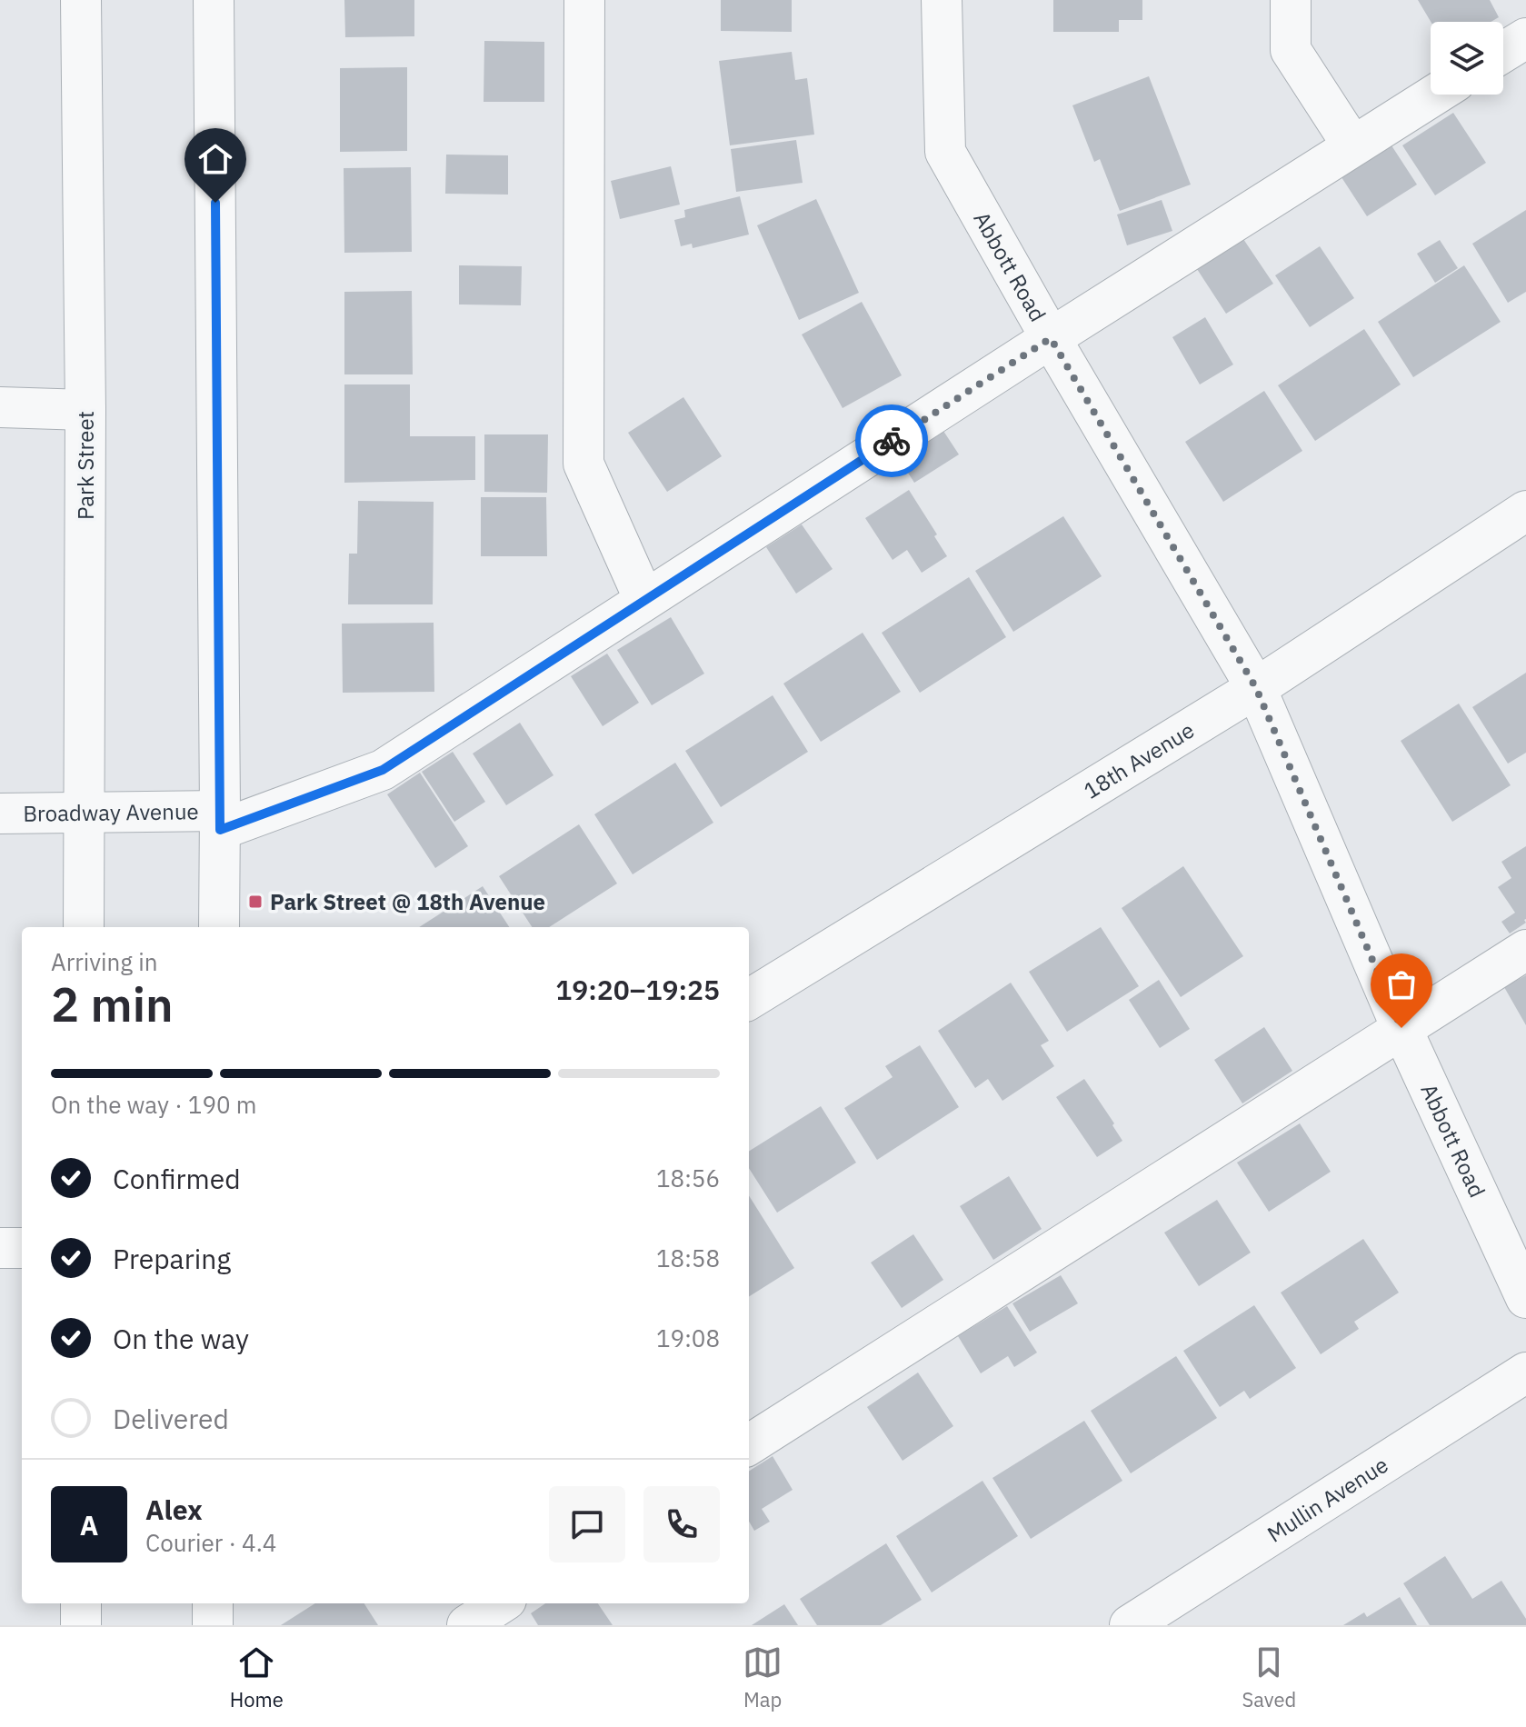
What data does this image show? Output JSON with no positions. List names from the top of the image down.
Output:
{
  "streets": {
    "street": [
      "Abbott Road",
      "Park Street",
      "18th Avenue",
      "Broadway Avenue",
      "Mullin Avenue"
    ]
  },
  "crossings": [
    ["Abbott Road", "18th Avenue"],
    ["Abbott Road", "Broadway Avenue"],
    ["Park Street", "Broadway Avenue"]
  ],
  "places": {
    "transit": ["Park Street @ 18th Avenue"]
  },
  "page": {
    "heading": ["2 min", "Arriving in", "19:20–19:25"],
    "panel": ["Alex", "Courier · 4.4"],
    "bar": "On the way · 190 m",
    "list": [
      ["Confirmed", "18:56"],
      ["Preparing", "18:58"],
      ["On the way", "19:08"],
      "Delivered"
    ],
    "round": "A",
    "tabs": ["Home", "Map", "Saved"]
  }
}
